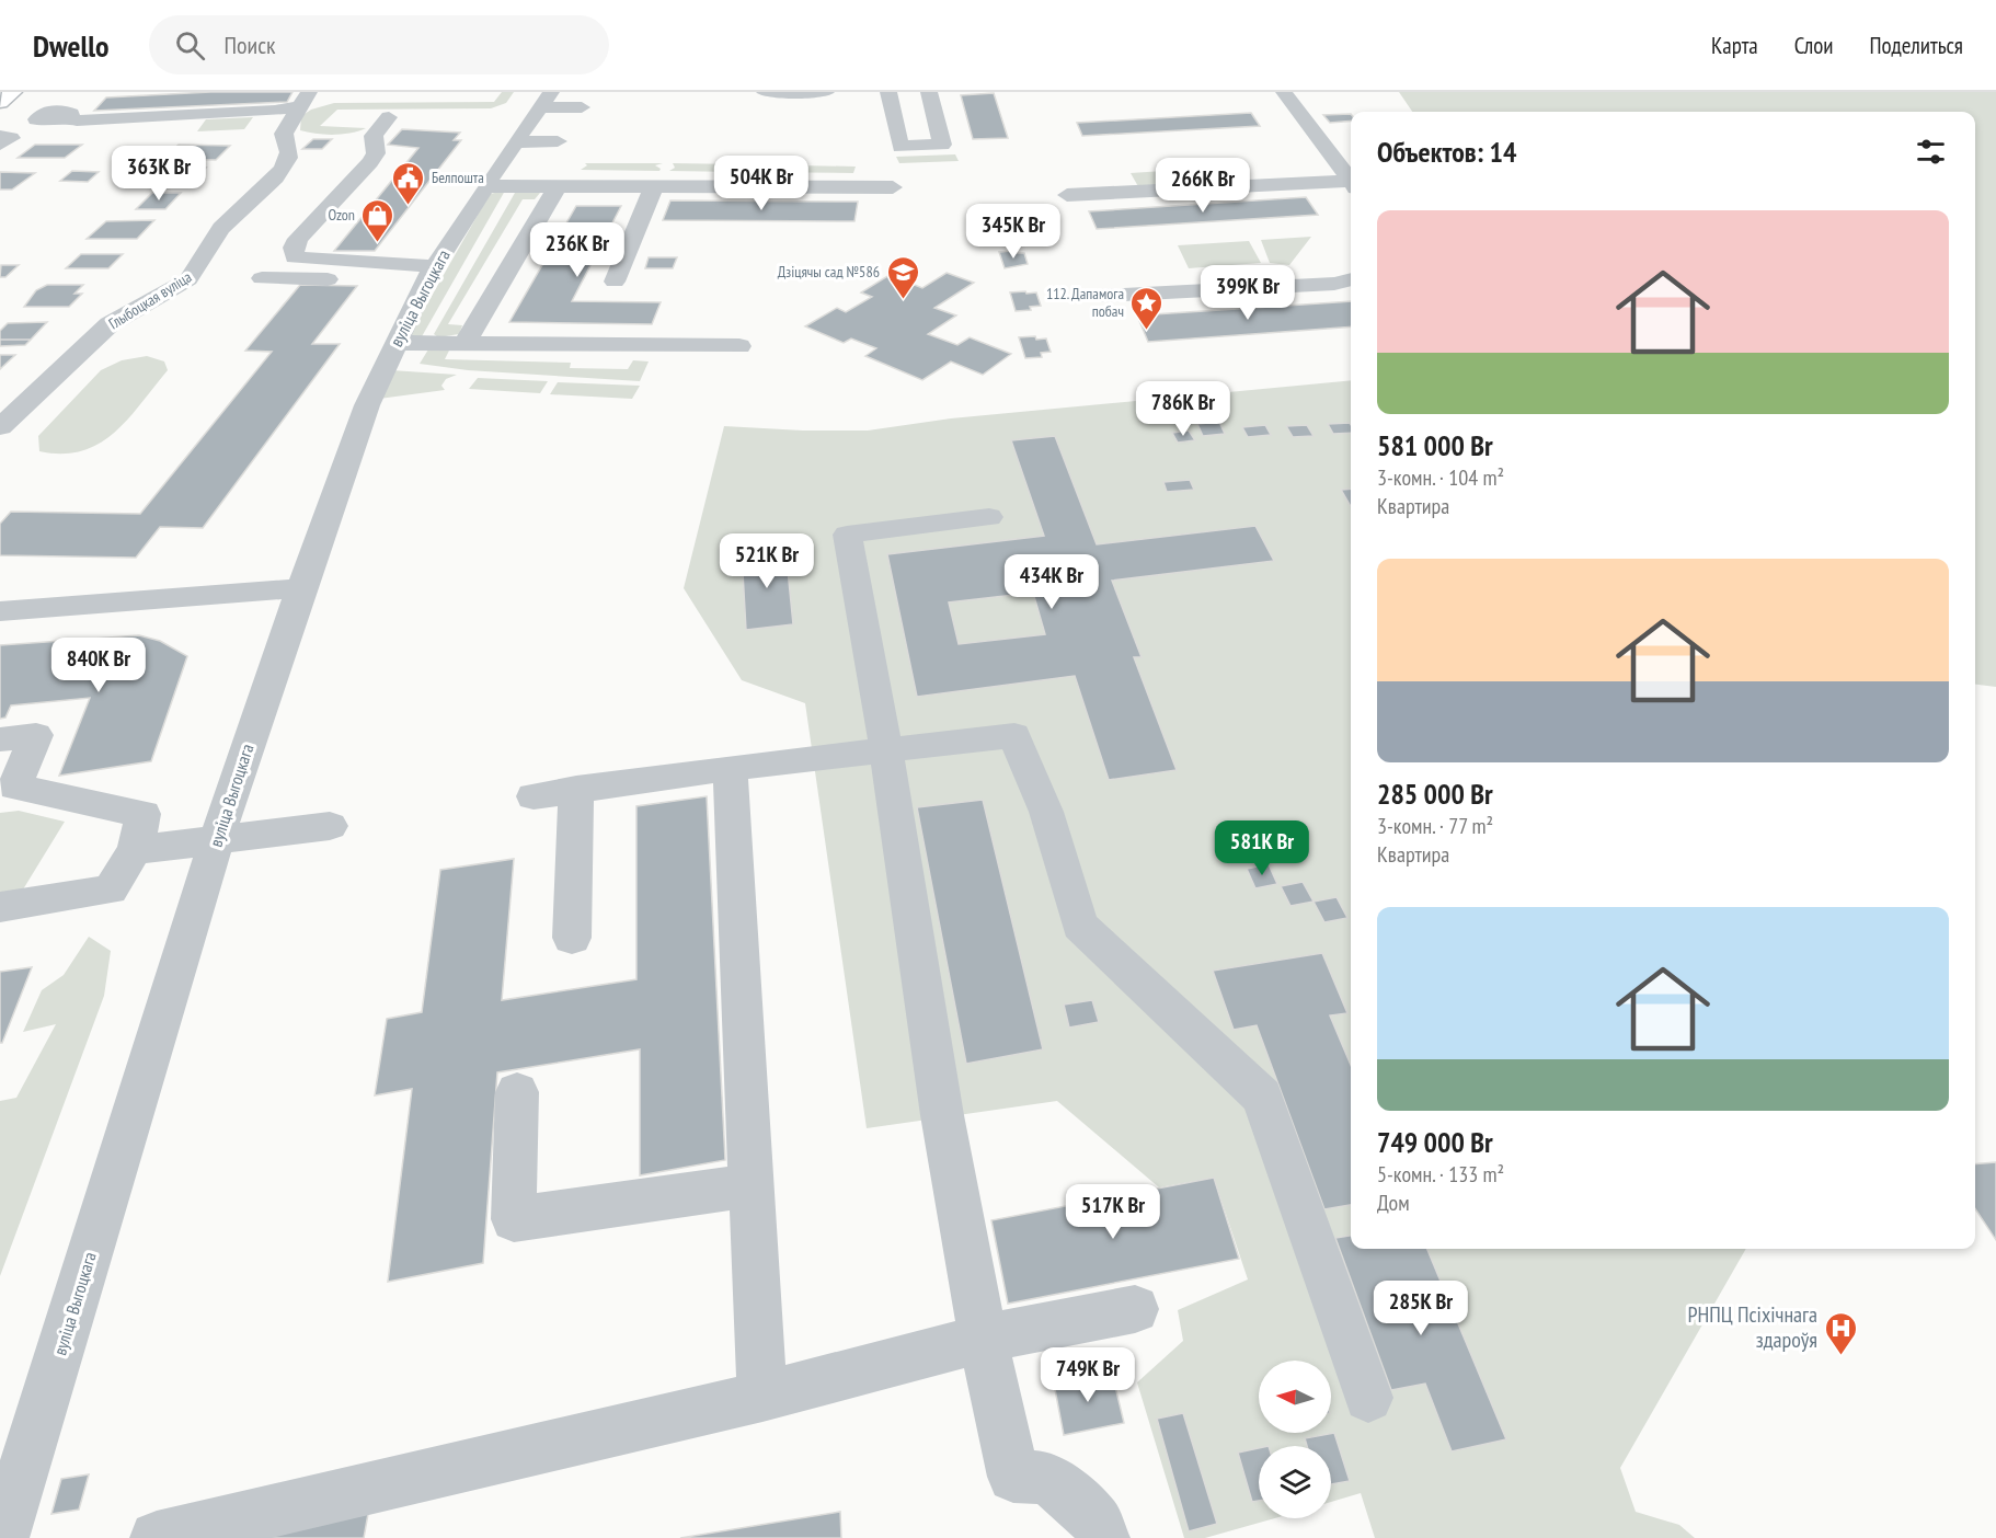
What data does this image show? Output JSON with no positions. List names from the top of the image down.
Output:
{
  "streets": {
    "street": ["вуліца Выгоцкага", "Глыбоцкая вуліца"]
  },
  "places": {
    "public building": ["Белпошта"],
    "shop": ["Ozon"],
    "school or university": ["Дзіцячы сад №586"],
    "place": ["112. Дапамога побач"],
    "hospital": ["РНПЦ Псіхічнага здароўя"]
  },
  "north": "left",
  "page": {
    "header": "Dwello",
    "search": "Поиск",
    "nav": ["Карта", "Слои", "Поделиться"],
    "heading": "Объектов: 14",
    "price": [
      "363K Br",
      "504K Br",
      "266K Br",
      "345K Br",
      "236K Br",
      "399K Br",
      "786K Br",
      "521K Br",
      "434K Br",
      "840K Br",
      "581K Br",
      "517K Br",
      "285K Br",
      "749K Br"
    ],
    "list": [
      {
        "name": "581 000 Br",
        "note": "3-комн. · 104 m² · Квартира"
      },
      {
        "name": "285 000 Br",
        "note": "3-комн. · 77 m² · Квартира"
      },
      {
        "name": "749 000 Br",
        "note": "5-комн. · 133 m² · Дом"
      }
    ]
  }
}
